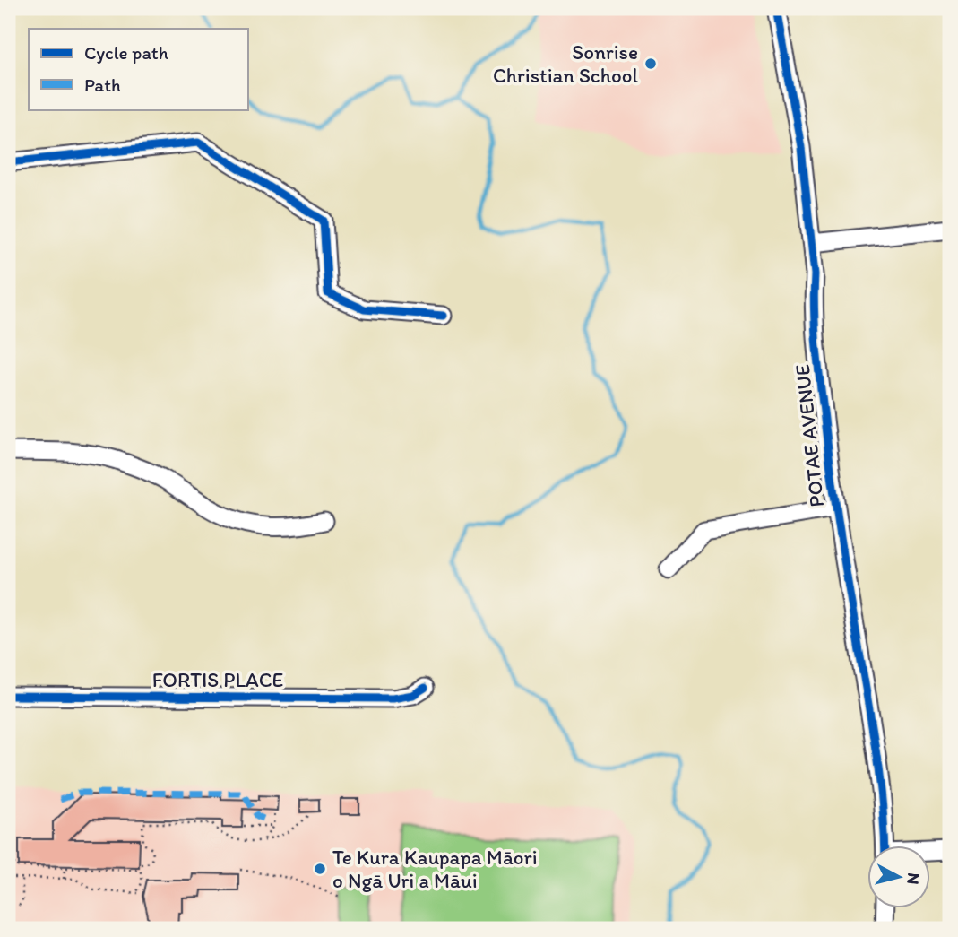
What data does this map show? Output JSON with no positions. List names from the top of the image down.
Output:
{
  "streets": {
    "street": ["POTAE AVENUE", "FORTIS PLACE"]
  },
  "places": ["Sonrise Christian School", "Te Kura Kaupapa Māori o Ngā Uri a Māui"],
  "legend": ["Cycle path", "Path"],
  "north": "right"
}
